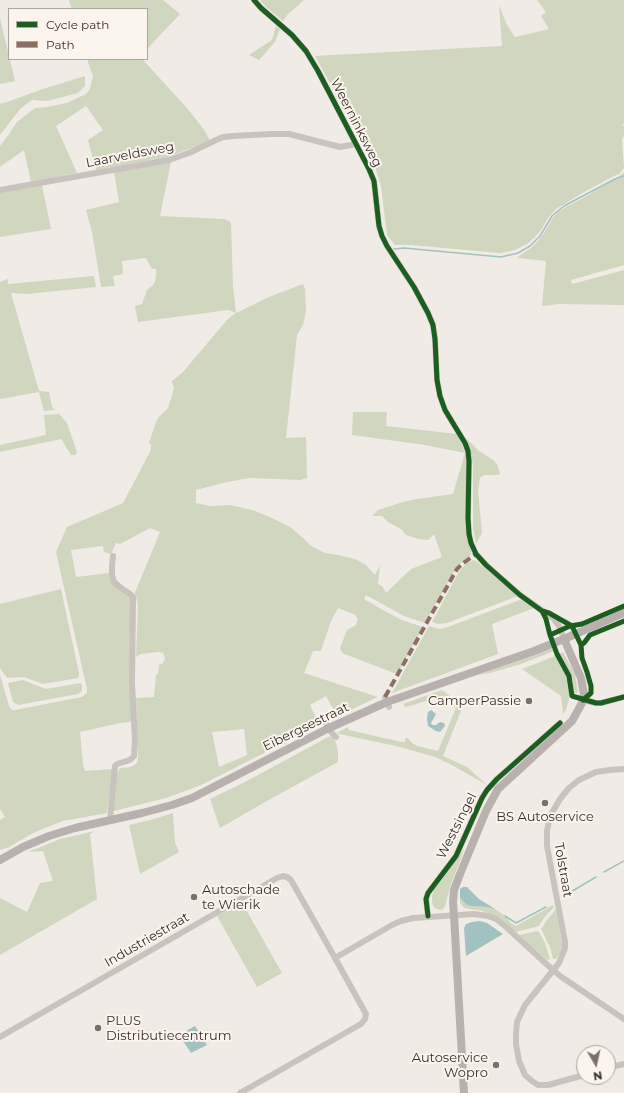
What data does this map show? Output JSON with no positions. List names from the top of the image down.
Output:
{
  "streets": {
    "main road": ["Eibergsestraat", "Westsingel"],
    "street": [
      "Weerninksweg",
      "Laarveldsweg",
      "Tolstraat",
      "Industriestraat"
    ]
  },
  "crossings": [
    ["Weerninksweg", "Laarveldsweg"],
    ["Weerninksweg", "Eibergsestraat"],
    ["Weerninksweg", "Westsingel"],
    ["Eibergsestraat", "Westsingel"]
  ],
  "places": [
    "CamperPassie",
    "BS Autoservice",
    "Autoschade te Wierik",
    "PLUS Distributiecentrum",
    "Autoservice Wopro"
  ],
  "legend": ["Cycle path", "Path"],
  "north": "bottom"
}
